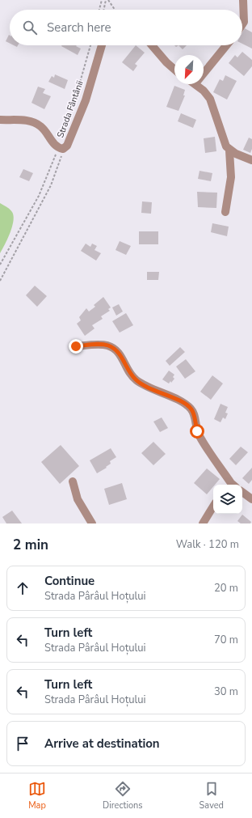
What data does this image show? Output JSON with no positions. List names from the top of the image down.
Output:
{
  "streets": {
    "street": ["Strada Fântânii"]
  },
  "north": "bottom left",
  "page": {
    "search": "Search here",
    "heading": ["2 min", "Walk · 120 m"],
    "list": [
      ["Continue", "Strada Pârâul Hoțului", "20 m"],
      ["Turn left", "Strada Pârâul Hoțului", "70 m"],
      ["Turn left", "Strada Pârâul Hoțului", "30 m"],
      "Arrive at destination"
    ],
    "nav": ["Map", "Directions", "Saved"]
  }
}
